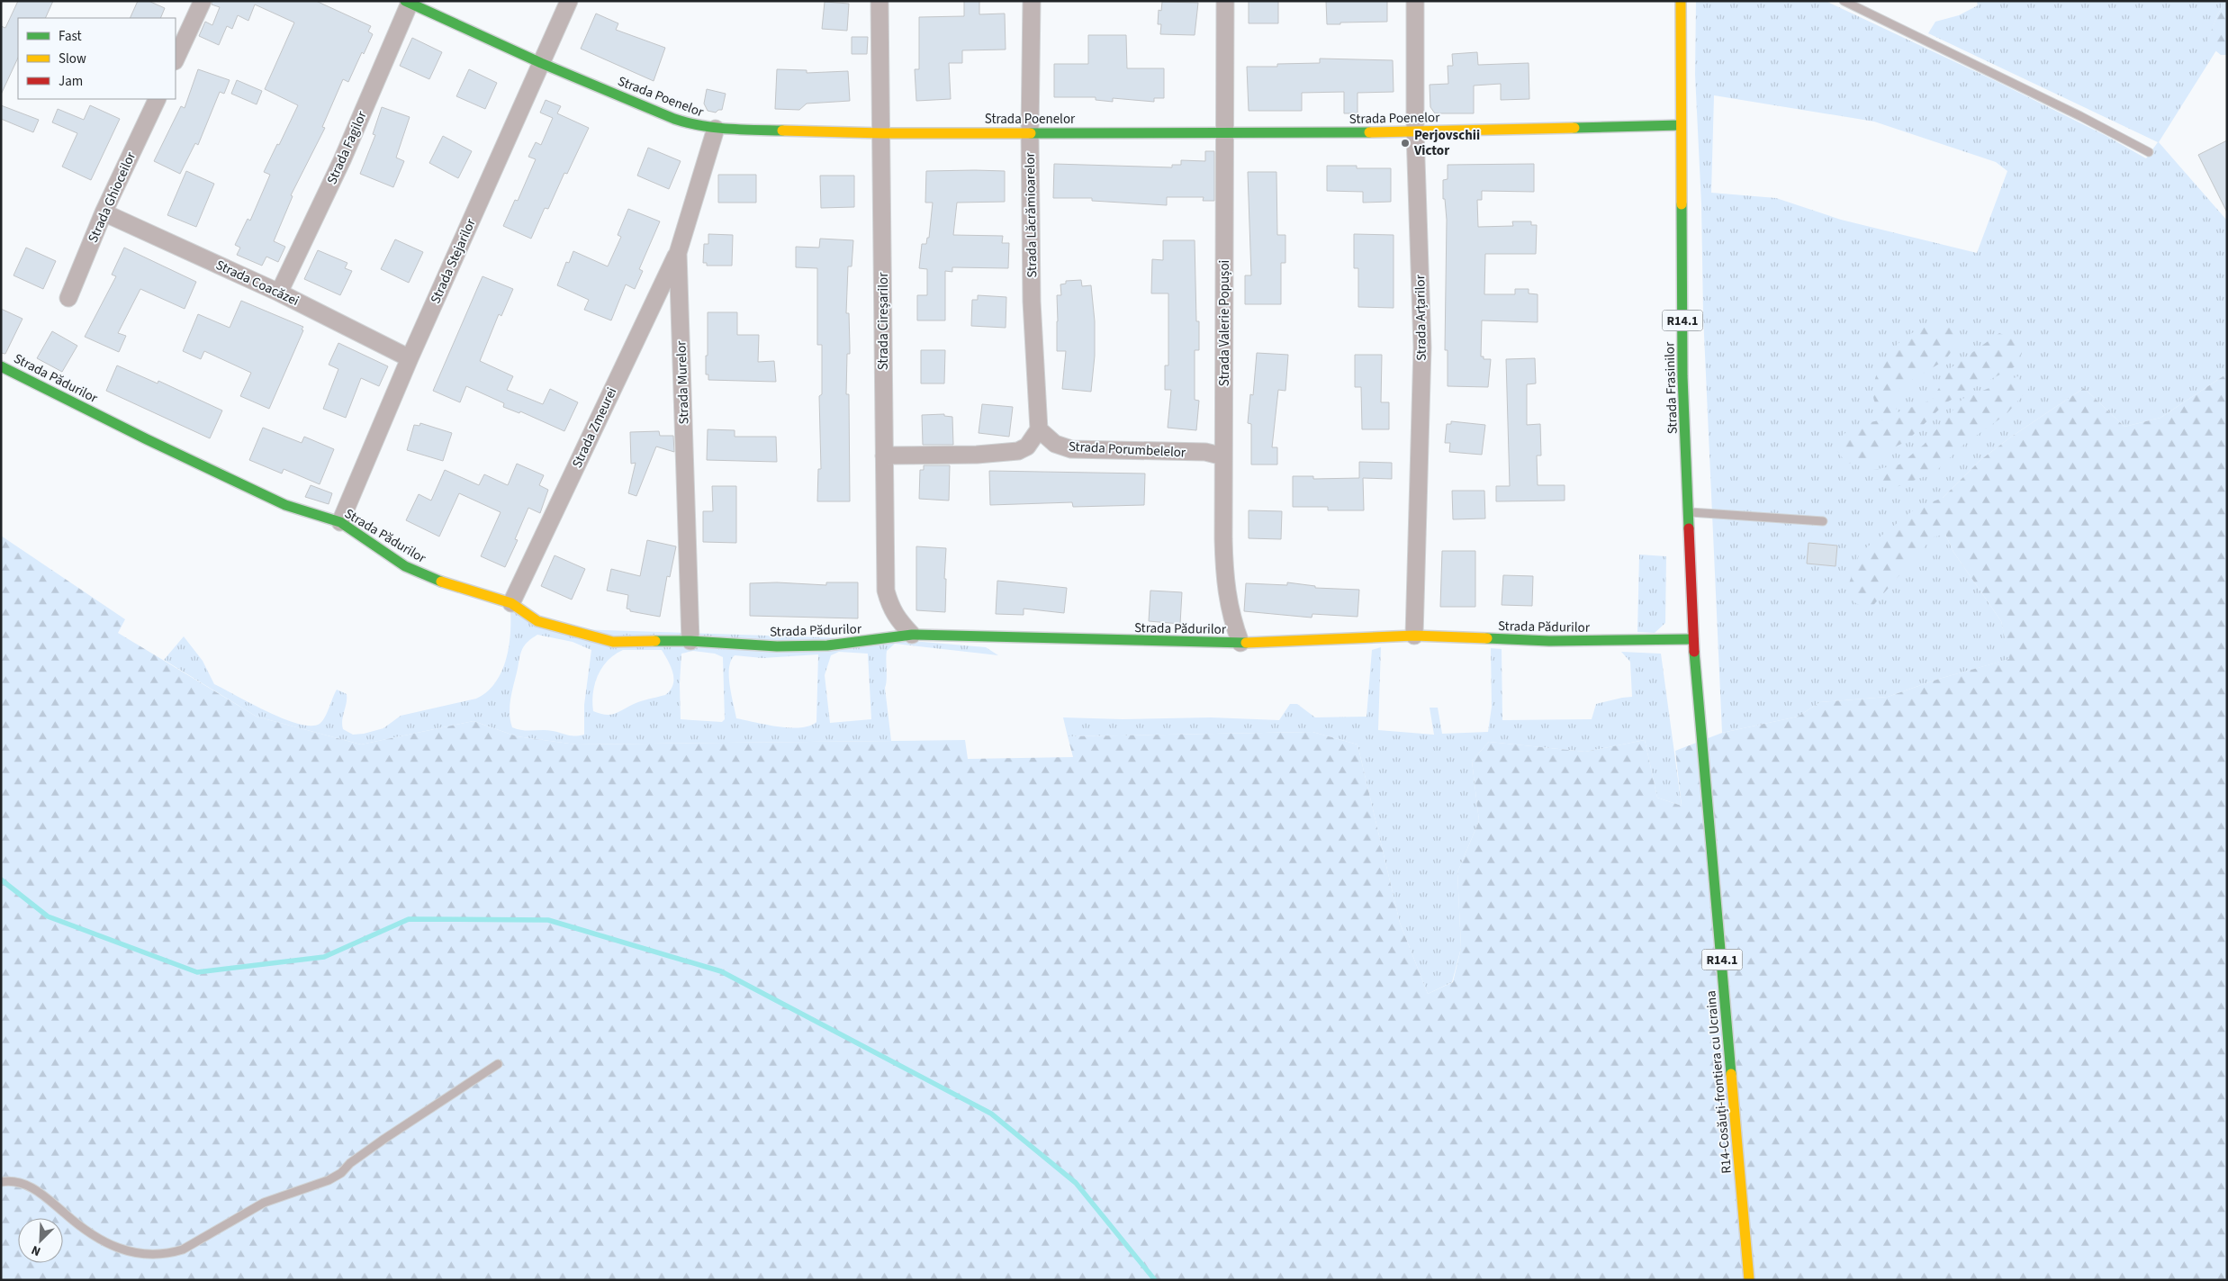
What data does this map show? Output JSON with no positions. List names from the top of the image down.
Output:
{
  "streets": {
    "street": [
      "Strada Poenelor",
      "Strada Fagilor",
      "Strada Ghioceilor",
      "Strada Lăcrămioarelor",
      "Strada Stejarilor",
      "Strada Coacăzei",
      "Strada Arțarilor",
      "R14.1",
      "Strada Cireșarilor",
      "Strada Valerie Popușoi",
      "Strada Pădurilor",
      "Strada Murelor",
      "Strada Frasinilor",
      "Strada Zmeurei",
      "Strada Porumbelelor",
      "R14-Cosăuți-frontiera cu Ucraina"
    ]
  },
  "crossings": [
    ["Strada Poenelor", "Strada Fagilor"],
    ["Strada Poenelor", "Strada Lăcrămioarelor"],
    ["Strada Poenelor", "Strada Stejarilor"],
    ["Strada Poenelor", "Strada Arțarilor"],
    ["Strada Poenelor", "Strada Cireșarilor"],
    ["Strada Poenelor", "Strada Valerie Popușoi"],
    ["Strada Poenelor", "Strada Murelor"],
    ["Strada Poenelor", "Strada Frasinilor"],
    ["Strada Fagilor", "Strada Coacăzei"],
    ["Strada Ghioceilor", "Strada Coacăzei"],
    ["Strada Lăcrămioarelor", "Strada Porumbelelor"],
    ["Strada Stejarilor", "Strada Coacăzei"],
    ["Strada Stejarilor", "Strada Pădurilor"],
    ["Strada Arțarilor", "Strada Pădurilor"],
    ["Strada Cireșarilor", "Strada Pădurilor"],
    ["Strada Valerie Popușoi", "Strada Pădurilor"],
    ["Strada Valerie Popușoi", "Strada Porumbelelor"],
    ["Strada Pădurilor", "Strada Murelor"],
    ["Strada Pădurilor", "Strada Frasinilor"],
    ["Strada Pădurilor", "Strada Zmeurei"],
    ["Strada Pădurilor", "R14-Cosăuți-frontiera cu Ucraina"],
    ["Strada Murelor", "Strada Zmeurei"],
    ["Strada Frasinilor", "R14-Cosăuți-frontiera cu Ucraina"]
  ],
  "places": ["Perjovschii Victor"],
  "legend": ["Fast", "Slow", "Jam"],
  "north": "bottom left"
}
